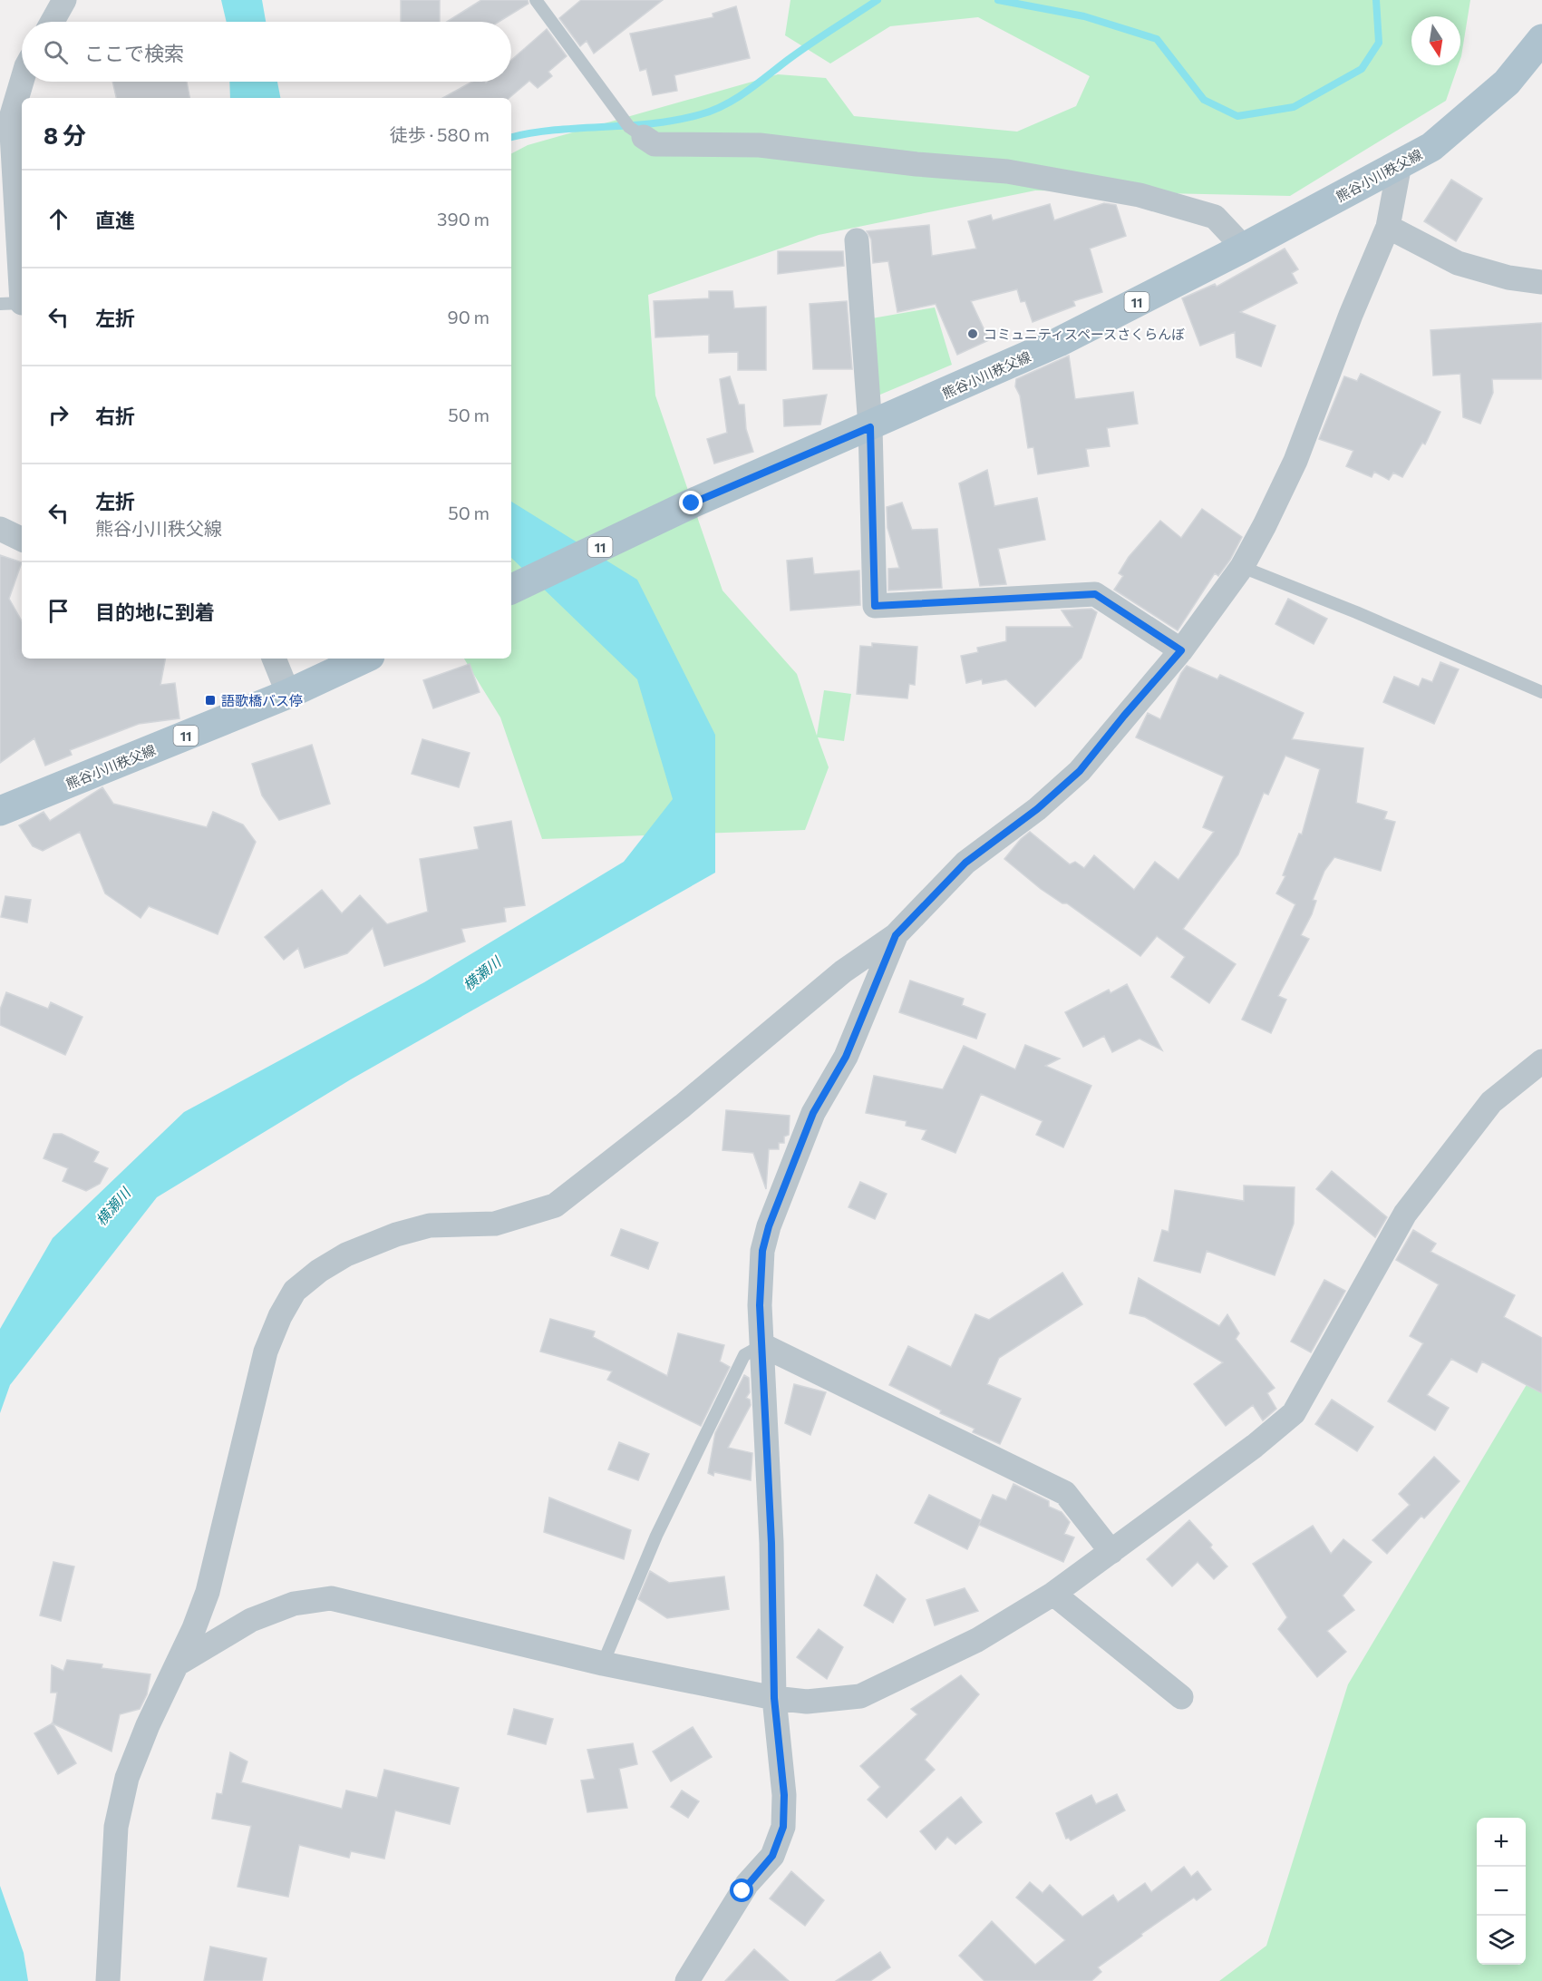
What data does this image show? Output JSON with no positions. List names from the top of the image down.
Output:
{
  "streets": {
    "main road": ["熊谷小川秩父線", "11"]
  },
  "water": ["横瀬川"],
  "places": {
    "other": ["コミュニティスペースさくらんぼ"],
    "transit": ["語歌橋バス停"]
  },
  "north": "bottom",
  "page": {
    "search": "ここで検索",
    "heading": ["8 分", "徒歩 · 580 m"],
    "list": [
      ["直進", "390 m"],
      ["左折", "90 m"],
      ["右折", "50 m"],
      ["左折", "熊谷小川秩父線", "50 m"],
      "目的地に到着"
    ],
    "map_buttons": ["+", "−"]
  }
}
